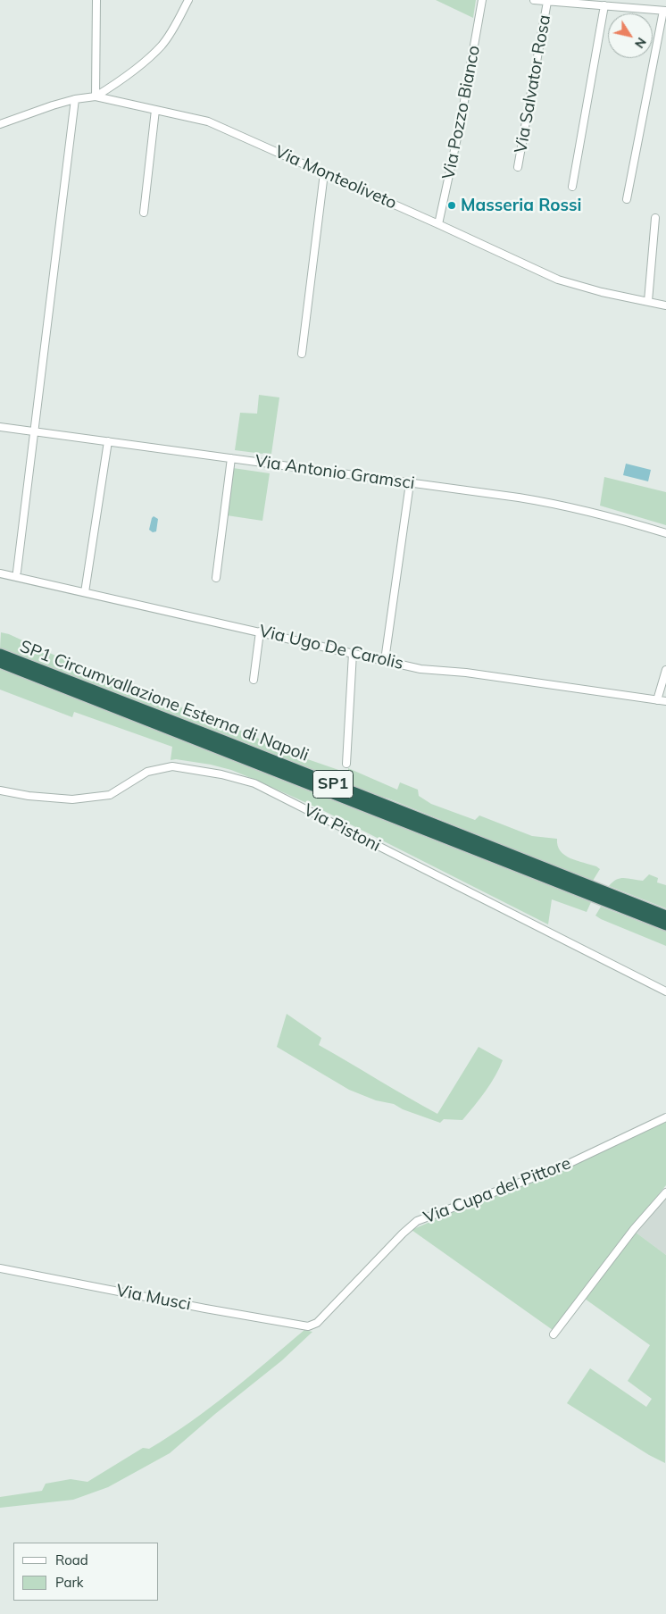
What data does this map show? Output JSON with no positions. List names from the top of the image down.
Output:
{
  "streets": {
    "highway": ["SP1 Circumvallazione Esterna di Napoli", "SP1"],
    "street": [
      "Via Salvator Rosa",
      "Via Pozzo Bianco",
      "Via Monteoliveto",
      "Via Antonio Gramsci",
      "Via Ugo De Carolis",
      "Via Pistoni",
      "Via Cupa del Pittore",
      "Via Musci"
    ]
  },
  "crossings": [
    ["Via Pozzo Bianco", "Via Monteoliveto"],
    ["Via Cupa del Pittore", "Via Musci"]
  ],
  "places": ["Masseria Rossi"],
  "legend": ["Road", "Park"],
  "north": "bottom right"
}
